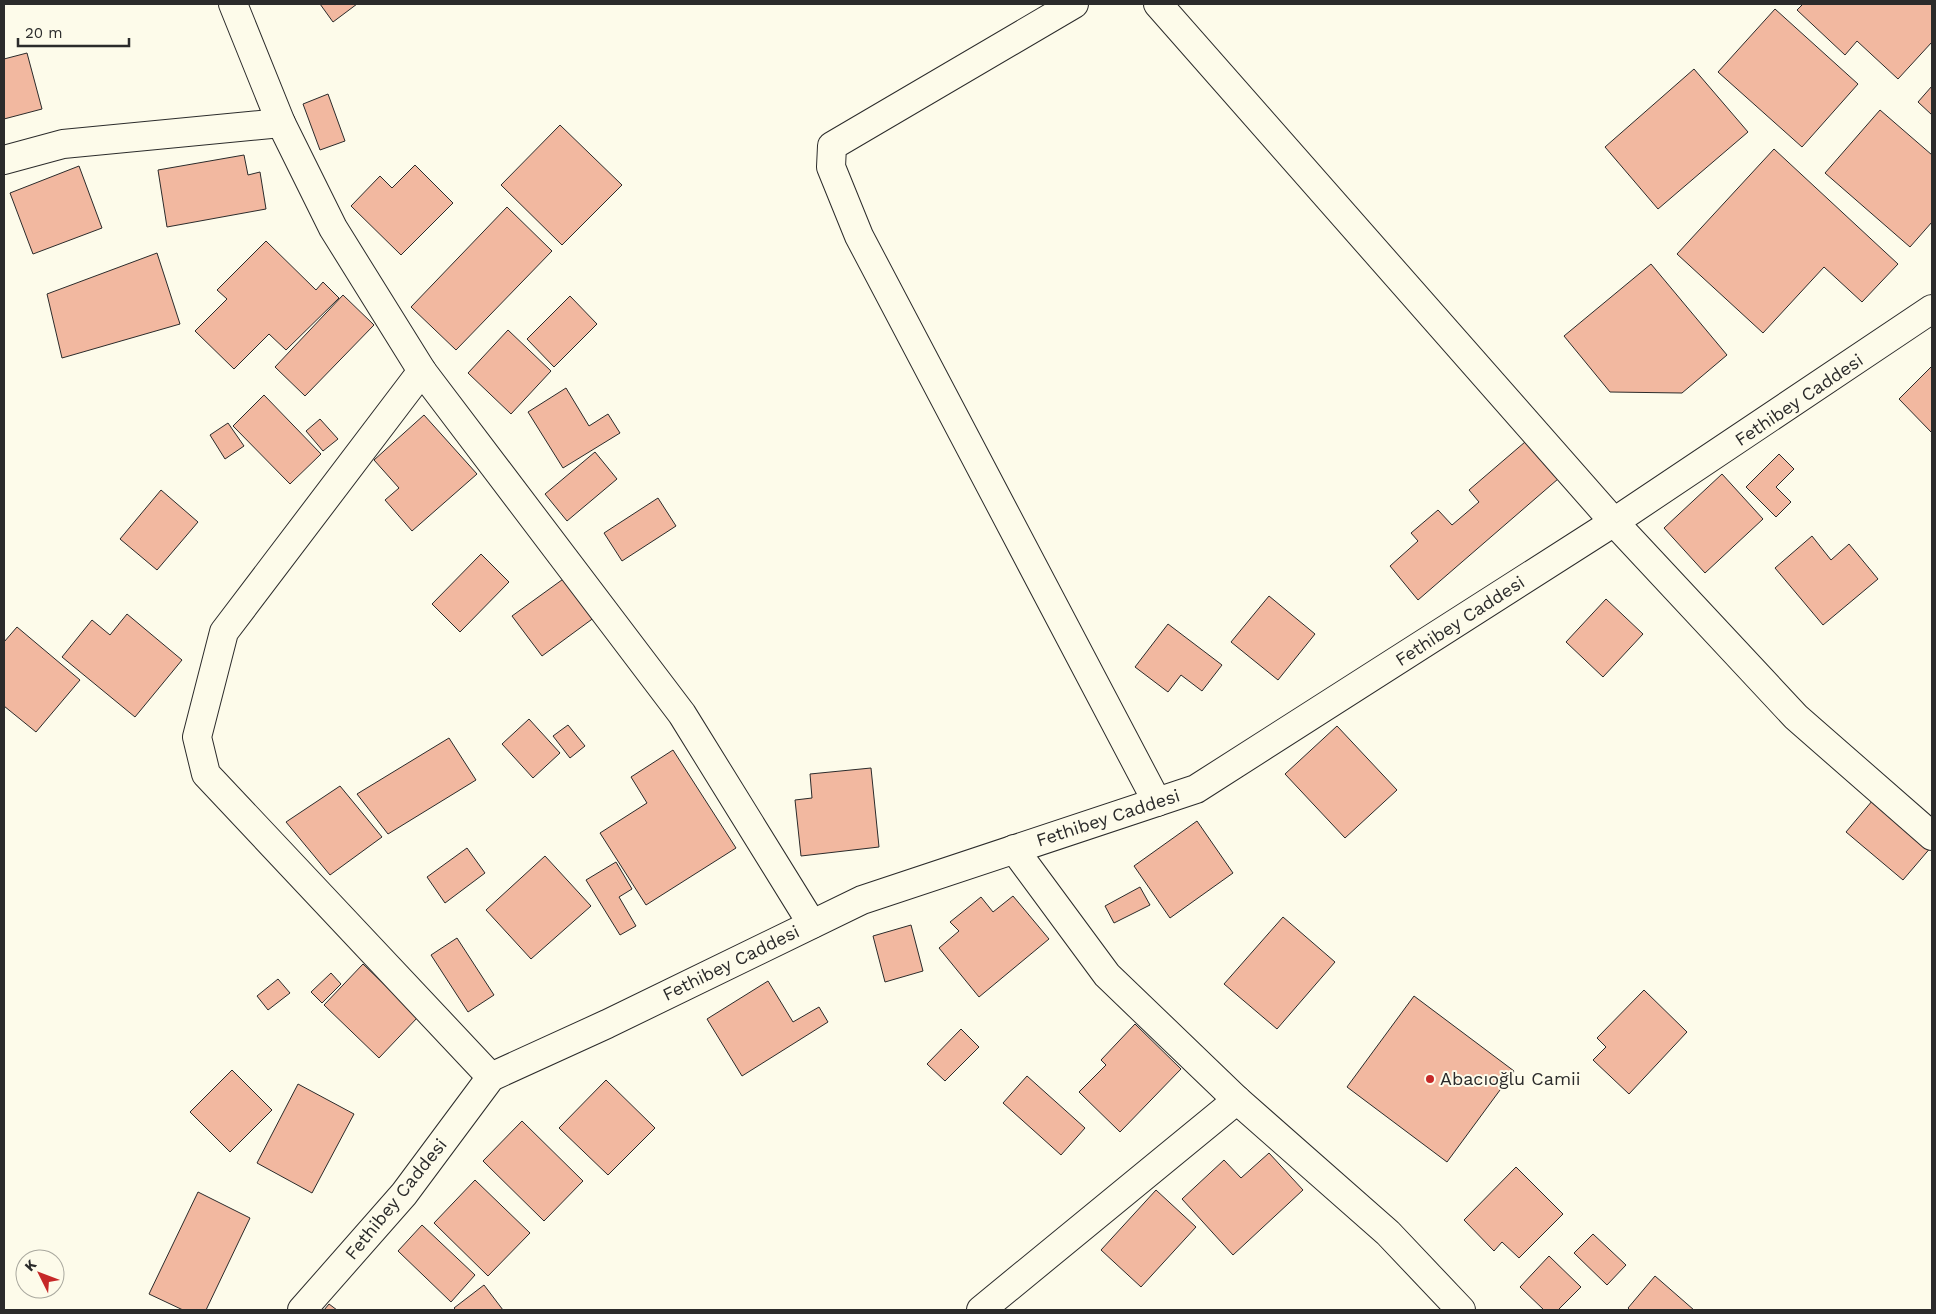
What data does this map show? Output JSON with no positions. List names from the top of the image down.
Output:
{
  "streets": {
    "street": ["Fethibey Caddesi"]
  },
  "places": ["Abacıoğlu Camii"],
  "scale_bar": "20 m",
  "north": "top left"
}
